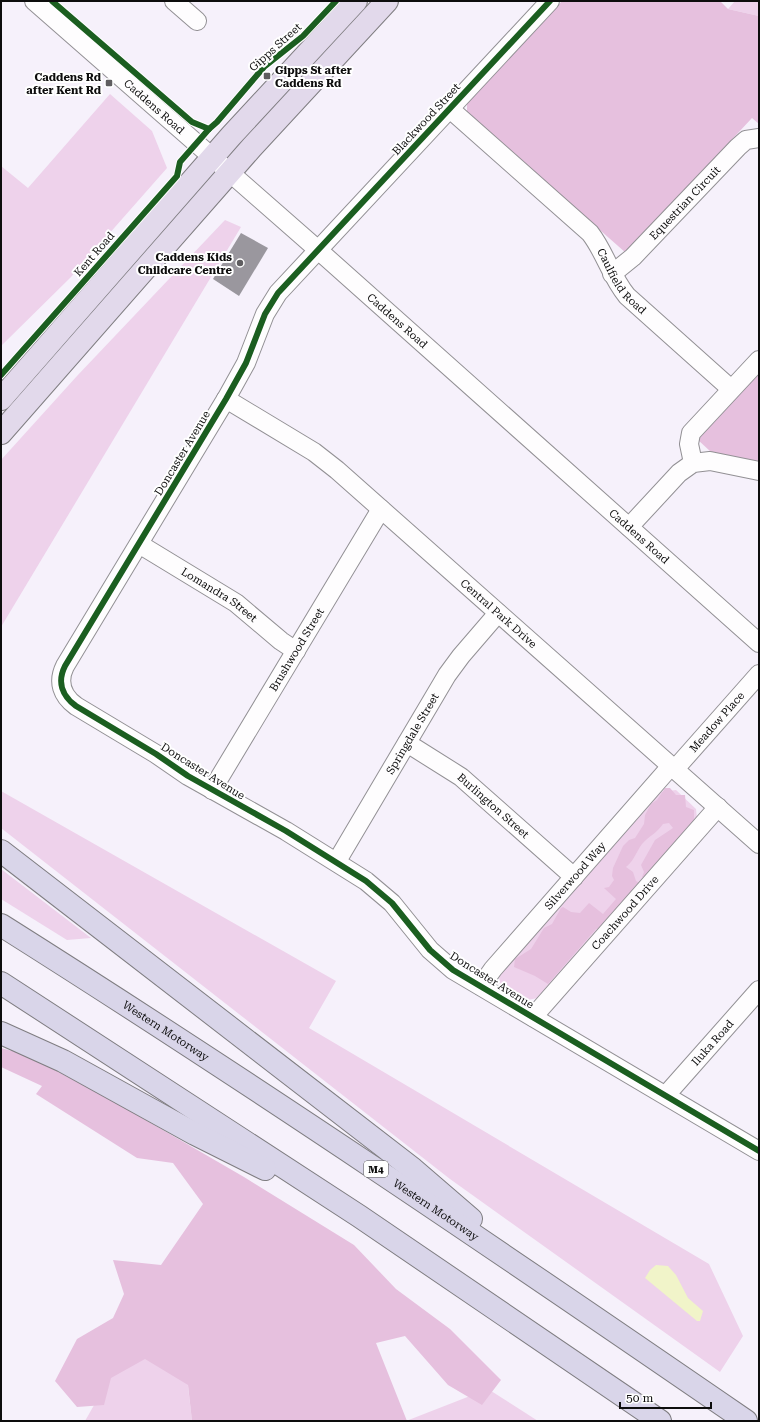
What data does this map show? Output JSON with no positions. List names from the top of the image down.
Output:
{
  "streets": {
    "highway": ["Western Motorway", "M4"],
    "street": [
      "Caddens Road",
      "Blackwood Street",
      "Equestrian Circuit",
      "Caulfield Road",
      "Doncaster Avenue",
      "Lomandra Street",
      "Central Park Drive",
      "Brushwood Street",
      "Meadow Place",
      "Springdale Street",
      "Burlington Street",
      "Silverwood Way",
      "Coachwood Drive",
      "Iluka Road"
    ],
    "cycle path": ["Gipps Street"]
  },
  "crossings": [
    ["Caddens Road", "Blackwood Street"],
    ["Caddens Road", "Doncaster Avenue"],
    ["Blackwood Street", "Caulfield Road"],
    ["Blackwood Street", "Doncaster Avenue"],
    ["Equestrian Circuit", "Caulfield Road"],
    ["Doncaster Avenue", "Lomandra Street"],
    ["Doncaster Avenue", "Central Park Drive"],
    ["Doncaster Avenue", "Brushwood Street"],
    ["Doncaster Avenue", "Springdale Street"],
    ["Doncaster Avenue", "Silverwood Way"],
    ["Doncaster Avenue", "Coachwood Drive"],
    ["Doncaster Avenue", "Iluka Road"],
    ["Lomandra Street", "Brushwood Street"],
    ["Central Park Drive", "Brushwood Street"],
    ["Central Park Drive", "Meadow Place"],
    ["Central Park Drive", "Springdale Street"],
    ["Central Park Drive", "Silverwood Way"],
    ["Central Park Drive", "Coachwood Drive"],
    ["Meadow Place", "Silverwood Way"],
    ["Springdale Street", "Burlington Street"],
    ["Burlington Street", "Silverwood Way"]
  ],
  "places": {
    "transit": ["Gipps St after Caddens Rd", "Caddens Rd after Kent Rd"],
    "other": ["Caddens Kids Childcare Centre"]
  },
  "scale_bar": "50 m"
}
